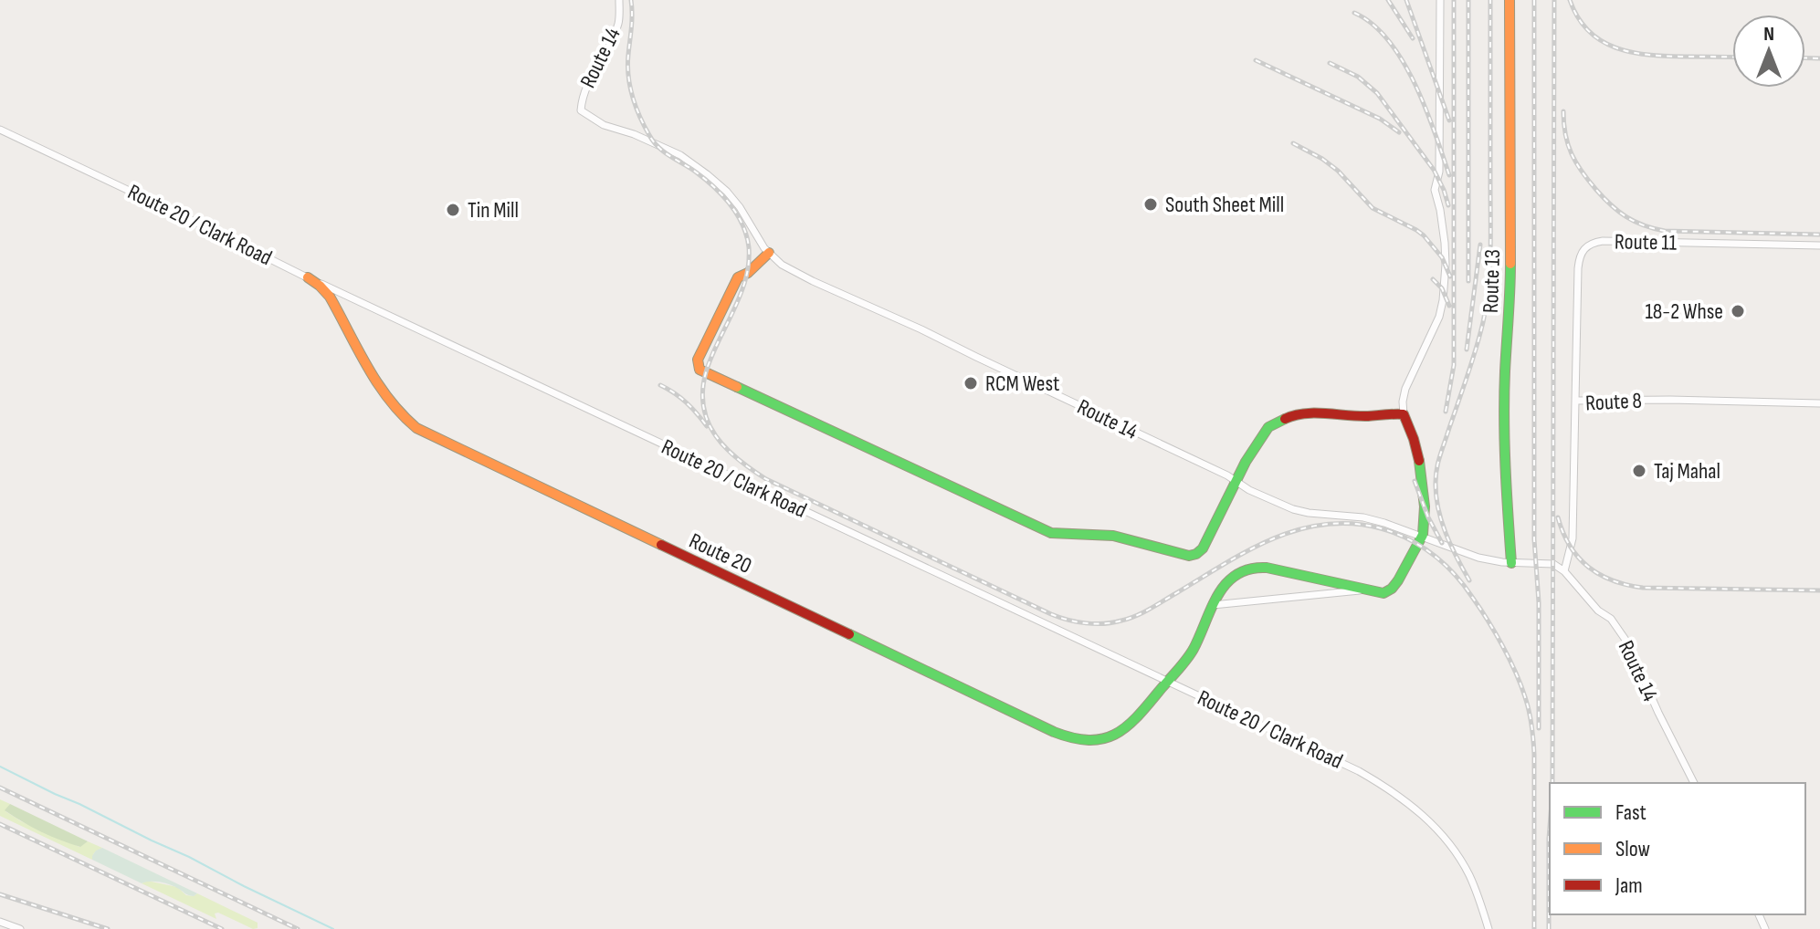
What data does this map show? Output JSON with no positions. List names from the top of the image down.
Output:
{
  "streets": {
    "street": [
      "Route 14",
      "Route 20 / Clark Road",
      "Route 11",
      "Route 13",
      "Route 8",
      "Route 20"
    ]
  },
  "crossings": [
    ["Route 14", "Route 13"],
    ["Route 14", "Route 8"],
    ["Route 20 / Clark Road", "Route 20"],
    ["Route 11", "Route 8"]
  ],
  "places": [
    "South Sheet Mill",
    "Tin Mill",
    "18-2 Whse",
    "RCM West",
    "Taj Mahal"
  ],
  "legend": ["Fast", "Slow", "Jam"],
  "north": "top"
}
